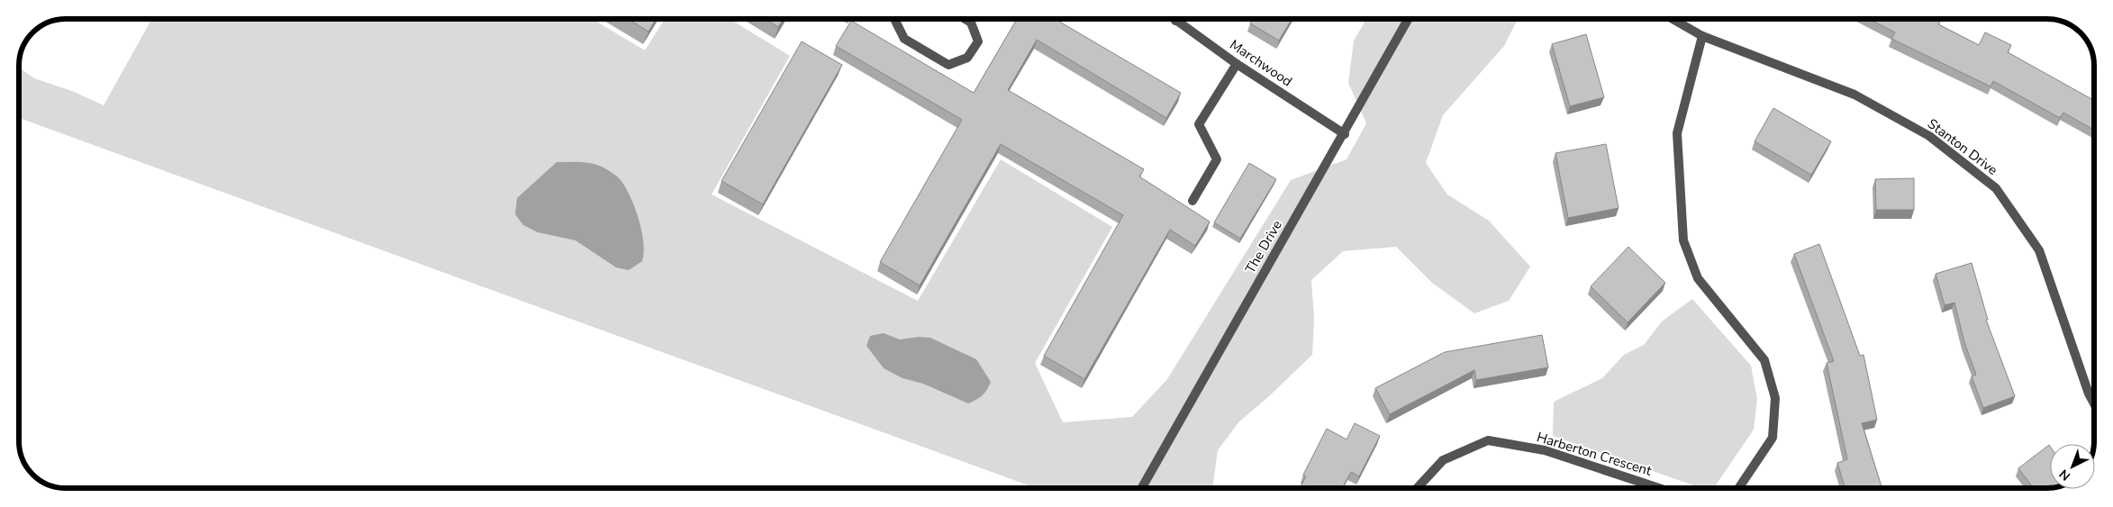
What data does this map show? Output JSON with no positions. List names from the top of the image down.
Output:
{
  "streets": {
    "street": [
      "Marchwood",
      "Stanton Drive",
      "The Drive",
      "Harberton Crescent"
    ]
  },
  "crossings": [
    ["Marchwood", "The Drive"]
  ],
  "north": "bottom left"
}
